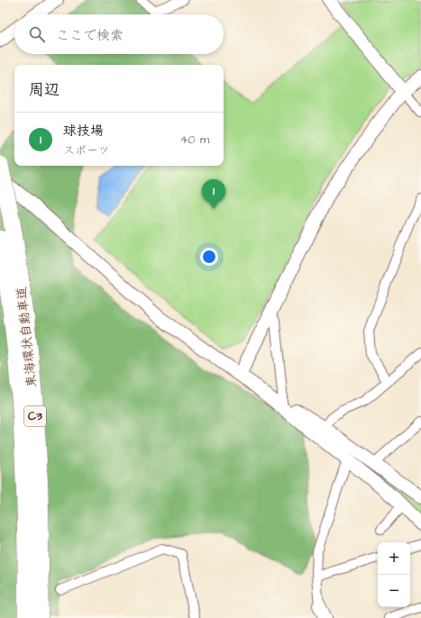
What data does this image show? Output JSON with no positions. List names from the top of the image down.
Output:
{
  "streets": {
    "highway": ["東海環状自動車道", "C3"]
  },
  "page": {
    "search": "ここで検索",
    "heading": "周辺",
    "list": [
      {
        "mark": "1",
        "name": "球技場",
        "note": "スポーツ",
        "value": "40 m"
      }
    ],
    "pins": "1",
    "map_buttons": ["+", "−"]
  }
}
